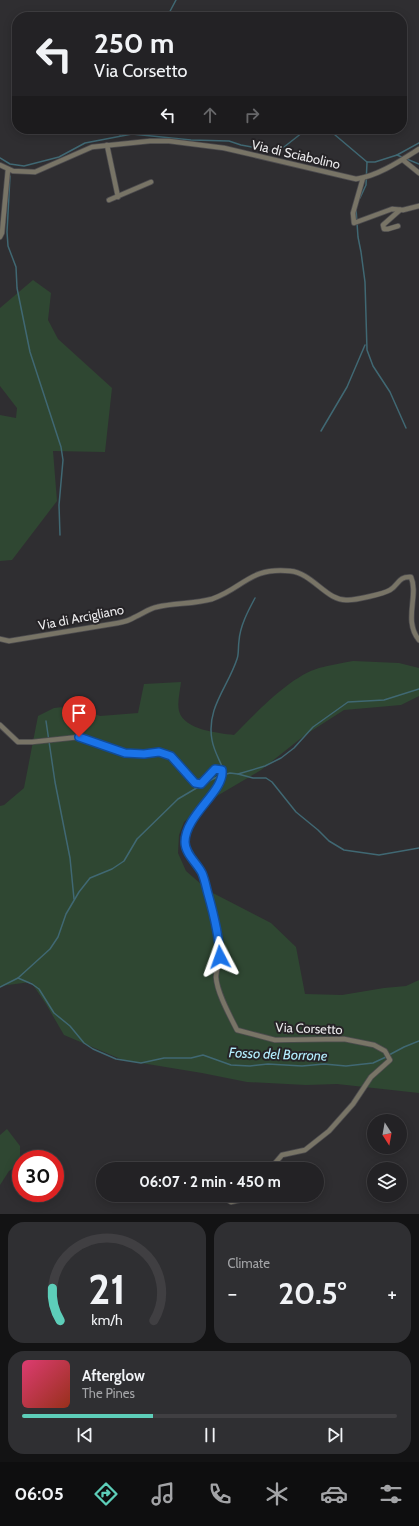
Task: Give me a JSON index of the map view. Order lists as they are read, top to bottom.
{
  "streets": {
    "street": ["Via di Sciabolino", "Via di Arcigliano", "Via Corsetto"]
  },
  "water": ["Fosso del Borrone"],
  "north": "bottom",
  "page": {
    "turn": ["250 m", "Via Corsetto"],
    "limit": "30",
    "trip": "06:07 · 2 min · 450 m",
    "tile": "Climate",
    "heat": ["−", "20.5°", "+"],
    "song": ["Afterglow", "The Pines"],
    "tabs": "06:05",
    "gauge": ["21", "km/h"]
  }
}
